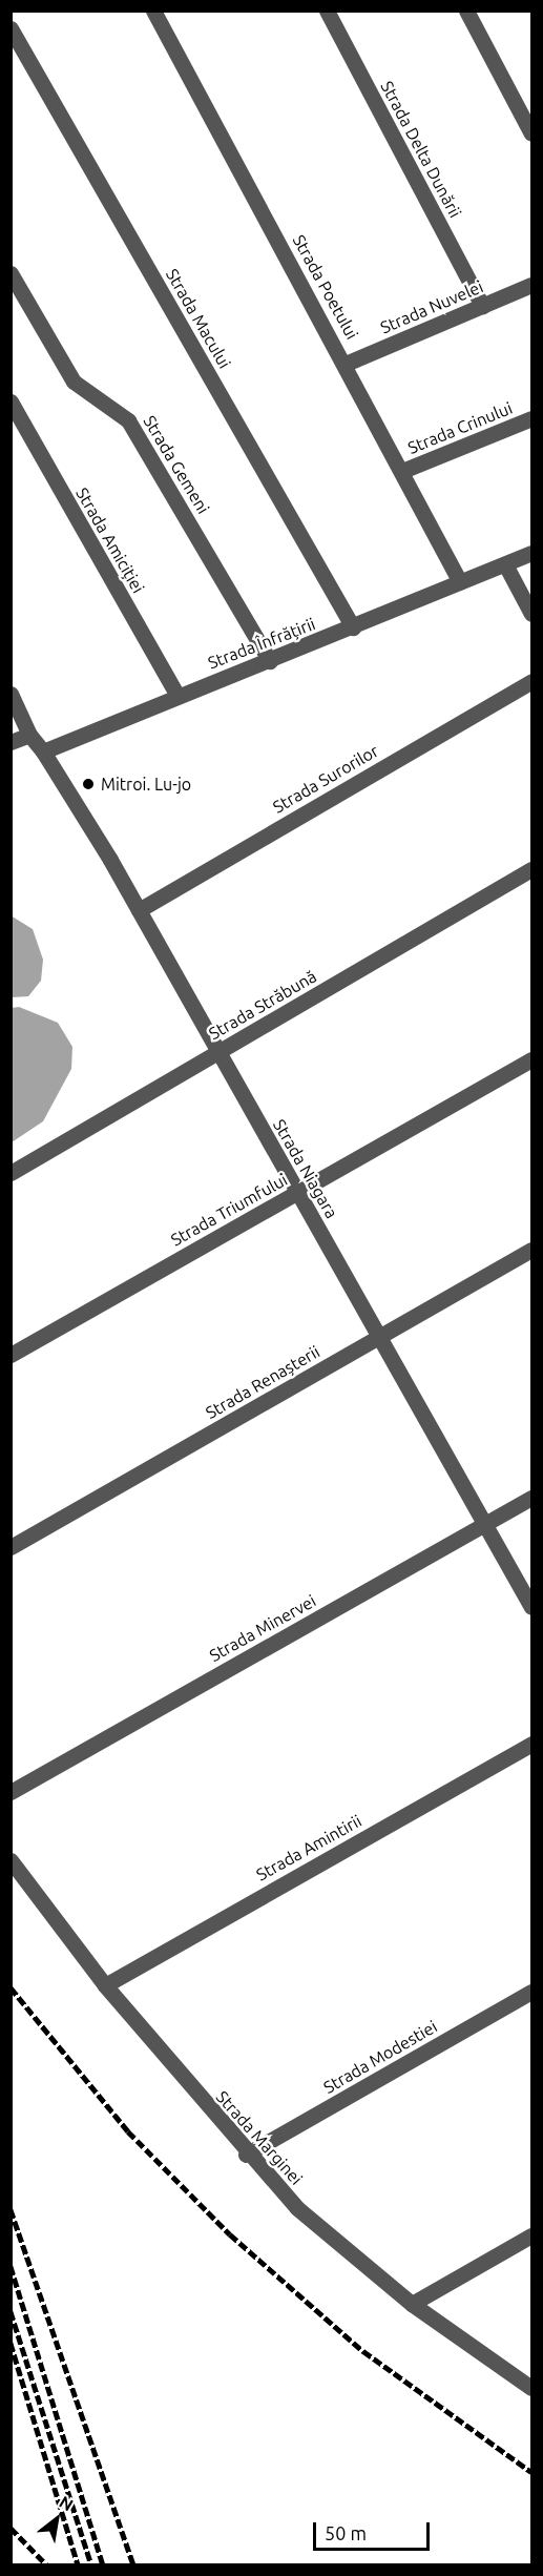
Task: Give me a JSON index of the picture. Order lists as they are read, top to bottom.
{
  "streets": {
    "street": [
      "Strada Delta Dunării",
      "Strada Poetului",
      "Strada Nuvelei",
      "Strada Macului",
      "Strada Crinului",
      "Strada Gemeni",
      "Strada Amiciției",
      "Strada Înfrățirii",
      "Strada Surorilor",
      "Strada Străbună",
      "Strada Niagara",
      "Strada Triumfului",
      "Strada Renașterii",
      "Strada Minervei",
      "Strada Amintirii",
      "Strada Modestiei",
      "Strada Marginei"
    ]
  },
  "crossings": [
    ["Strada Delta Dunării", "Strada Nuvelei"],
    ["Strada Poetului", "Strada Nuvelei"],
    ["Strada Poetului", "Strada Crinului"],
    ["Strada Poetului", "Strada Înfrățirii"],
    ["Strada Macului", "Strada Înfrățirii"],
    ["Strada Gemeni", "Strada Înfrățirii"],
    ["Strada Amiciției", "Strada Înfrățirii"],
    ["Strada Înfrățirii", "Strada Niagara"],
    ["Strada Surorilor", "Strada Niagara"],
    ["Strada Străbună", "Strada Niagara"],
    ["Strada Niagara", "Strada Triumfului"],
    ["Strada Niagara", "Strada Renașterii"],
    ["Strada Niagara", "Strada Minervei"],
    ["Strada Amintirii", "Strada Marginei"],
    ["Strada Modestiei", "Strada Marginei"]
  ],
  "places": ["Mitroi. Lu-jo"],
  "scale_bar": "50 m",
  "north": "top right"
}
